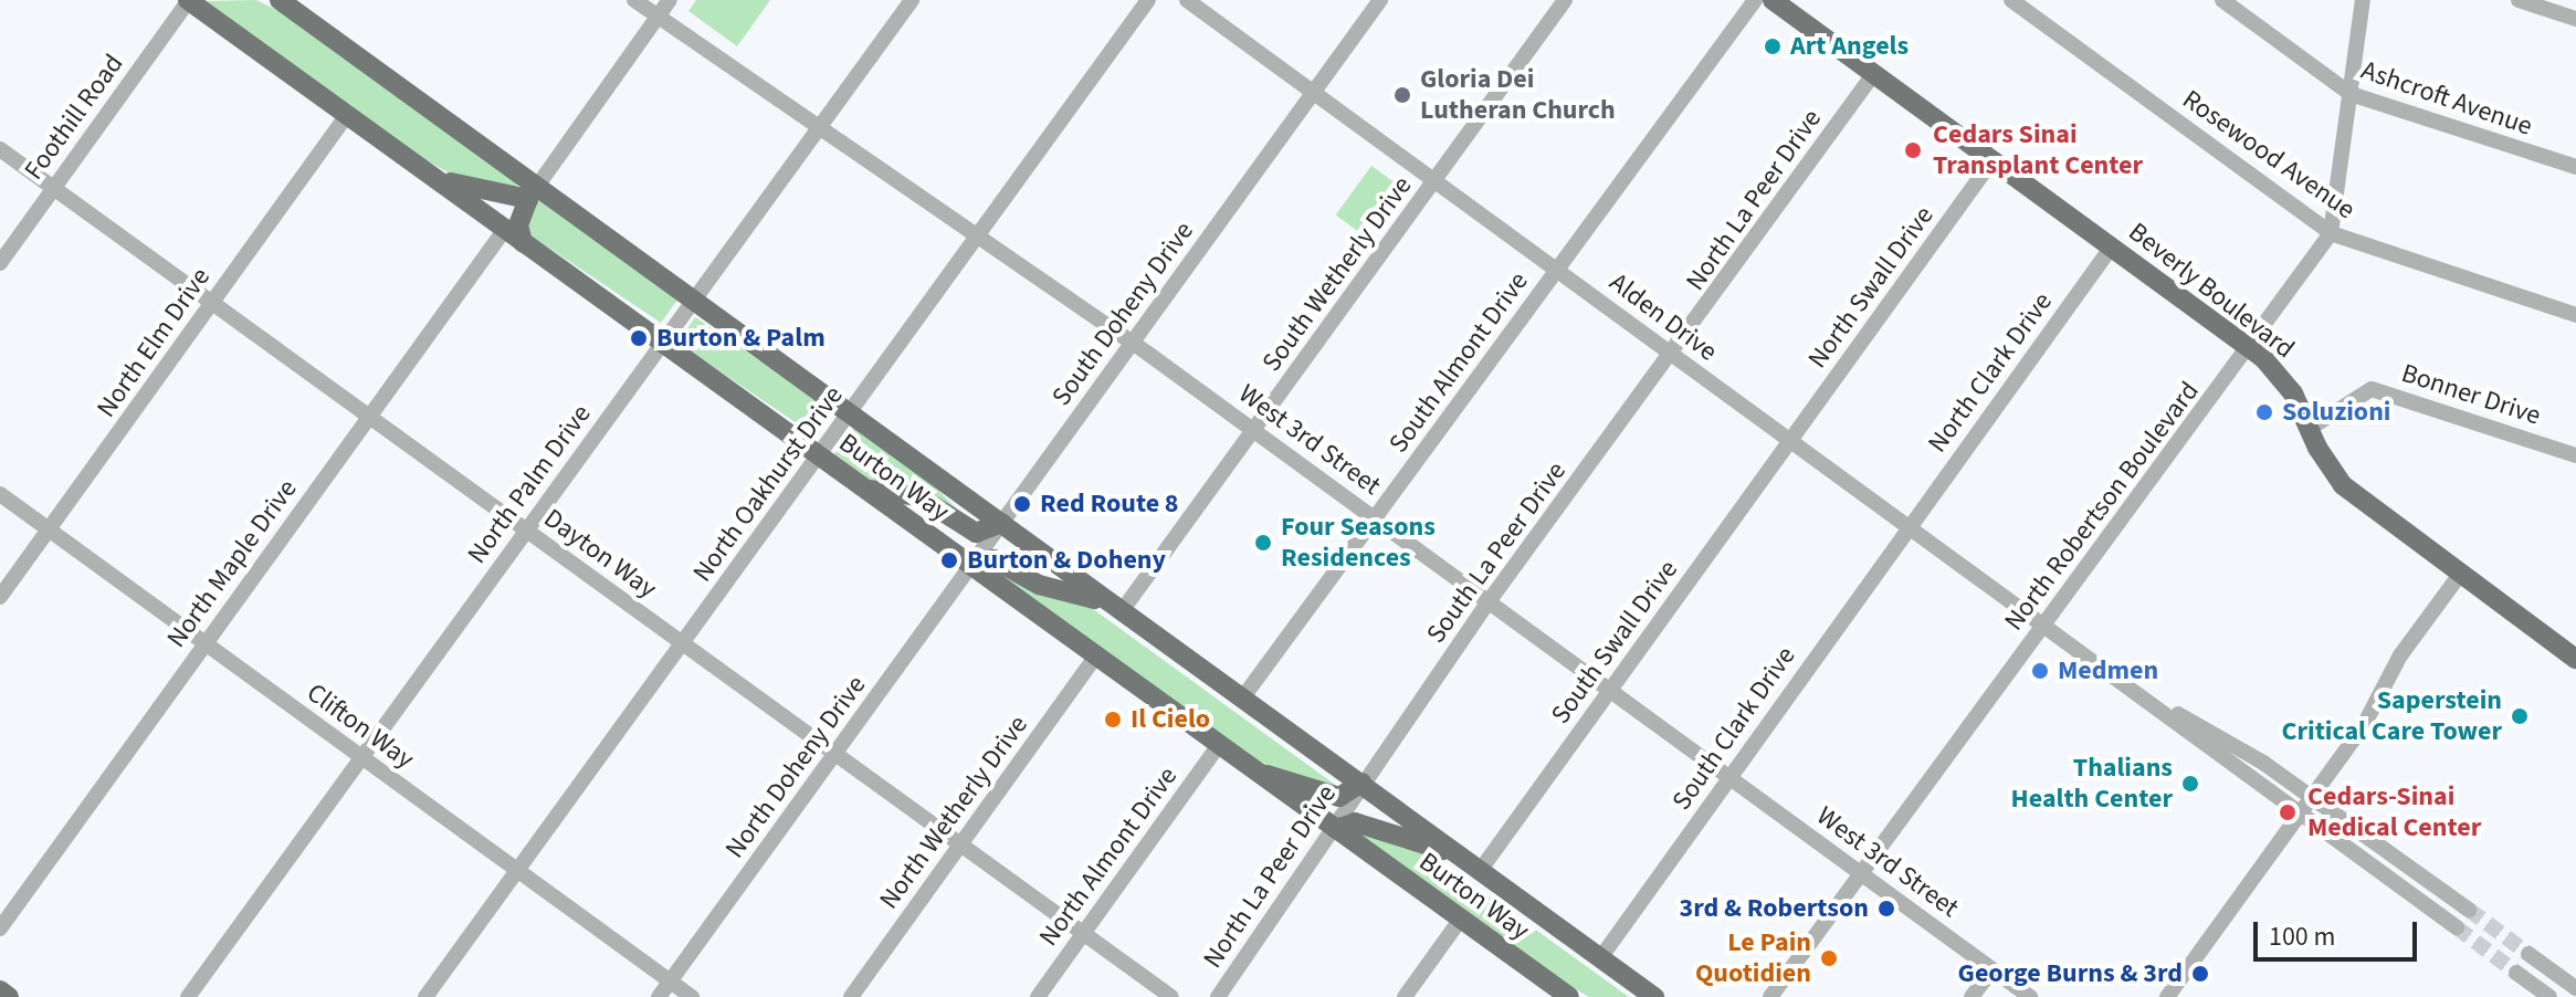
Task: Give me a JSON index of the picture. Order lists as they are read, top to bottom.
{
  "streets": {
    "main road": ["Beverly Boulevard", "Burton Way"],
    "street": [
      "Ashcroft Avenue",
      "Foothill Road",
      "Rosewood Avenue",
      "North La Peer Drive",
      "South Wetherly Drive",
      "North Swall Drive",
      "South Doheny Drive",
      "Alden Drive",
      "North Elm Drive",
      "South Almont Drive",
      "North Clark Drive",
      "Bonner Drive",
      "West 3rd Street",
      "North Palm Drive",
      "North Oakhurst Drive",
      "North Robertson Boulevard",
      "South La Peer Drive",
      "Dayton Way",
      "North Maple Drive",
      "South Swall Drive",
      "Clifton Way",
      "South Clark Drive",
      "North Doheny Drive",
      "North Wetherly Drive",
      "North Almont Drive"
    ]
  },
  "crossings": [
    ["Ashcroft Avenue", "North Robertson Boulevard"],
    ["Foothill Road", "Burton Way"],
    ["Foothill Road", "Dayton Way"],
    ["Rosewood Avenue", "North Robertson Boulevard"],
    ["North La Peer Drive", "Beverly Boulevard"],
    ["North La Peer Drive", "Alden Drive"],
    ["North La Peer Drive", "Burton Way"],
    ["North La Peer Drive", "South La Peer Drive"],
    ["South Wetherly Drive", "Alden Drive"],
    ["South Wetherly Drive", "West 3rd Street"],
    ["South Wetherly Drive", "Burton Way"],
    ["North Swall Drive", "Beverly Boulevard"],
    ["North Swall Drive", "Alden Drive"],
    ["North Swall Drive", "South Swall Drive"],
    ["Beverly Boulevard", "North Clark Drive"],
    ["Beverly Boulevard", "Bonner Drive"],
    ["Beverly Boulevard", "North Robertson Boulevard"],
    ["South Doheny Drive", "Alden Drive"],
    ["South Doheny Drive", "West 3rd Street"],
    ["South Doheny Drive", "Burton Way"],
    ["South Doheny Drive", "North Doheny Drive"],
    ["Alden Drive", "South Almont Drive"],
    ["Alden Drive", "North Clark Drive"],
    ["Alden Drive", "North Robertson Boulevard"],
    ["Alden Drive", "South La Peer Drive"],
    ["Alden Drive", "South Swall Drive"],
    ["Alden Drive", "South Clark Drive"],
    ["North Elm Drive", "Burton Way"],
    ["North Elm Drive", "Dayton Way"],
    ["North Elm Drive", "Clifton Way"],
    ["South Almont Drive", "West 3rd Street"],
    ["South Almont Drive", "Burton Way"],
    ["North Clark Drive", "South Clark Drive"],
    ["West 3rd Street", "North Palm Drive"],
    ["West 3rd Street", "North Oakhurst Drive"],
    ["West 3rd Street", "North Robertson Boulevard"],
    ["West 3rd Street", "South La Peer Drive"],
    ["West 3rd Street", "South Swall Drive"],
    ["West 3rd Street", "South Clark Drive"],
    ["Burton Way", "North Palm Drive"],
    ["Burton Way", "North Oakhurst Drive"],
    ["Burton Way", "South La Peer Drive"],
    ["Burton Way", "North Maple Drive"],
    ["Burton Way", "South Swall Drive"],
    ["Burton Way", "South Clark Drive"],
    ["Burton Way", "North Doheny Drive"],
    ["Burton Way", "North Wetherly Drive"],
    ["Burton Way", "North Almont Drive"],
    ["North Palm Drive", "Dayton Way"],
    ["North Palm Drive", "Clifton Way"],
    ["North Oakhurst Drive", "Dayton Way"],
    ["North Oakhurst Drive", "Clifton Way"],
    ["Dayton Way", "North Maple Drive"],
    ["Dayton Way", "North Doheny Drive"],
    ["Dayton Way", "North Wetherly Drive"],
    ["Dayton Way", "North Almont Drive"],
    ["North Maple Drive", "Clifton Way"],
    ["Clifton Way", "North Doheny Drive"]
  ],
  "places": [
    "Art Angels",
    "Gloria Dei Lutheran Church",
    "Cedars Sinai Transplant Center",
    "Burton & Palm",
    "Soluzioni",
    "Red Route 8",
    "Four Seasons Residences",
    "Burton & Doheny",
    "Medmen",
    "Saperstein Critical Care Tower",
    "Il Cielo",
    "Thalians Health Center",
    "Cedars-Sinai Medical Center",
    "3rd & Robertson",
    "Le Pain Quotidien",
    "George Burns & 3rd"
  ],
  "scale_bar": "100 m"
}
